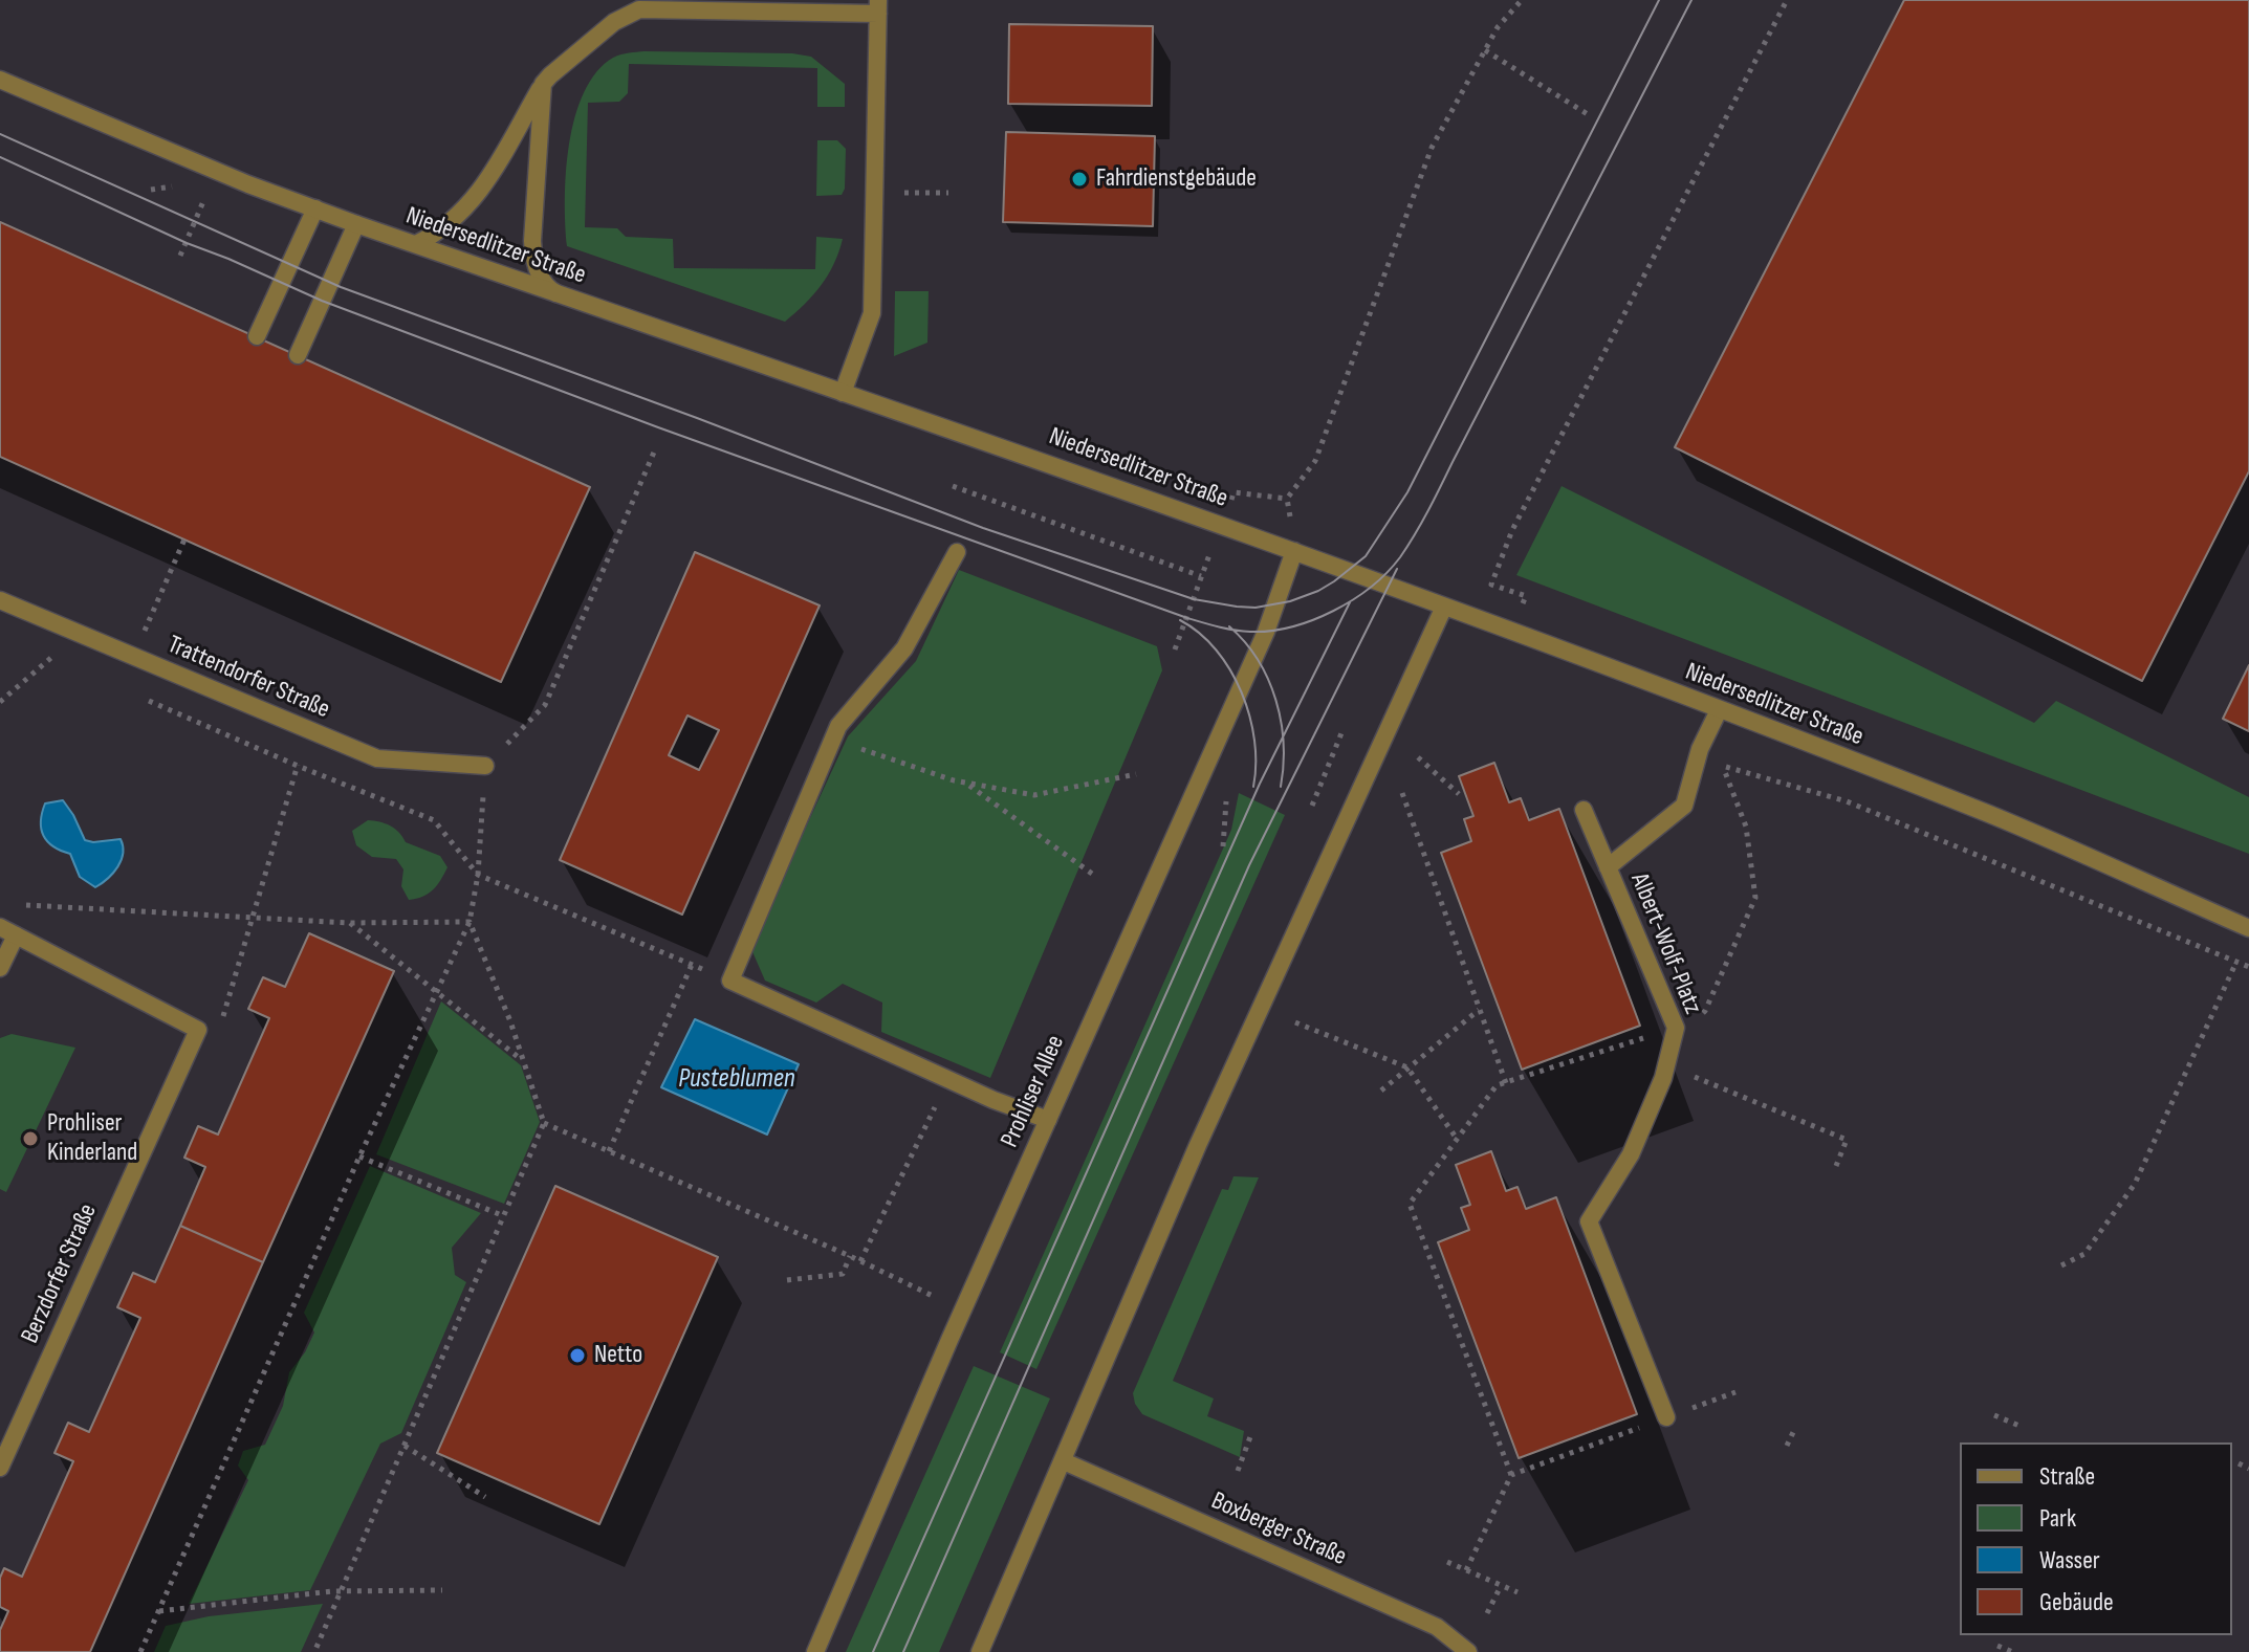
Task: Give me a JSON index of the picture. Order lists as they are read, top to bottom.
{
  "streets": {
    "street": [
      "Niedersedlitzer Straße",
      "Trattendorfer Straße",
      "Albert-Wolf-Platz",
      "Prohliser Allee",
      "Berzdorfer Straße",
      "Boxberger Straße"
    ]
  },
  "crossings": [
    ["Niedersedlitzer Straße", "Prohliser Allee"]
  ],
  "water": ["Pusteblumen"],
  "places": ["Fahrdienstgebäude", "Prohliser Kinderland", "Netto"],
  "legend": [
    "Straße",
    "Park",
    "Wasser",
    "Gebäude"
  ]
}
